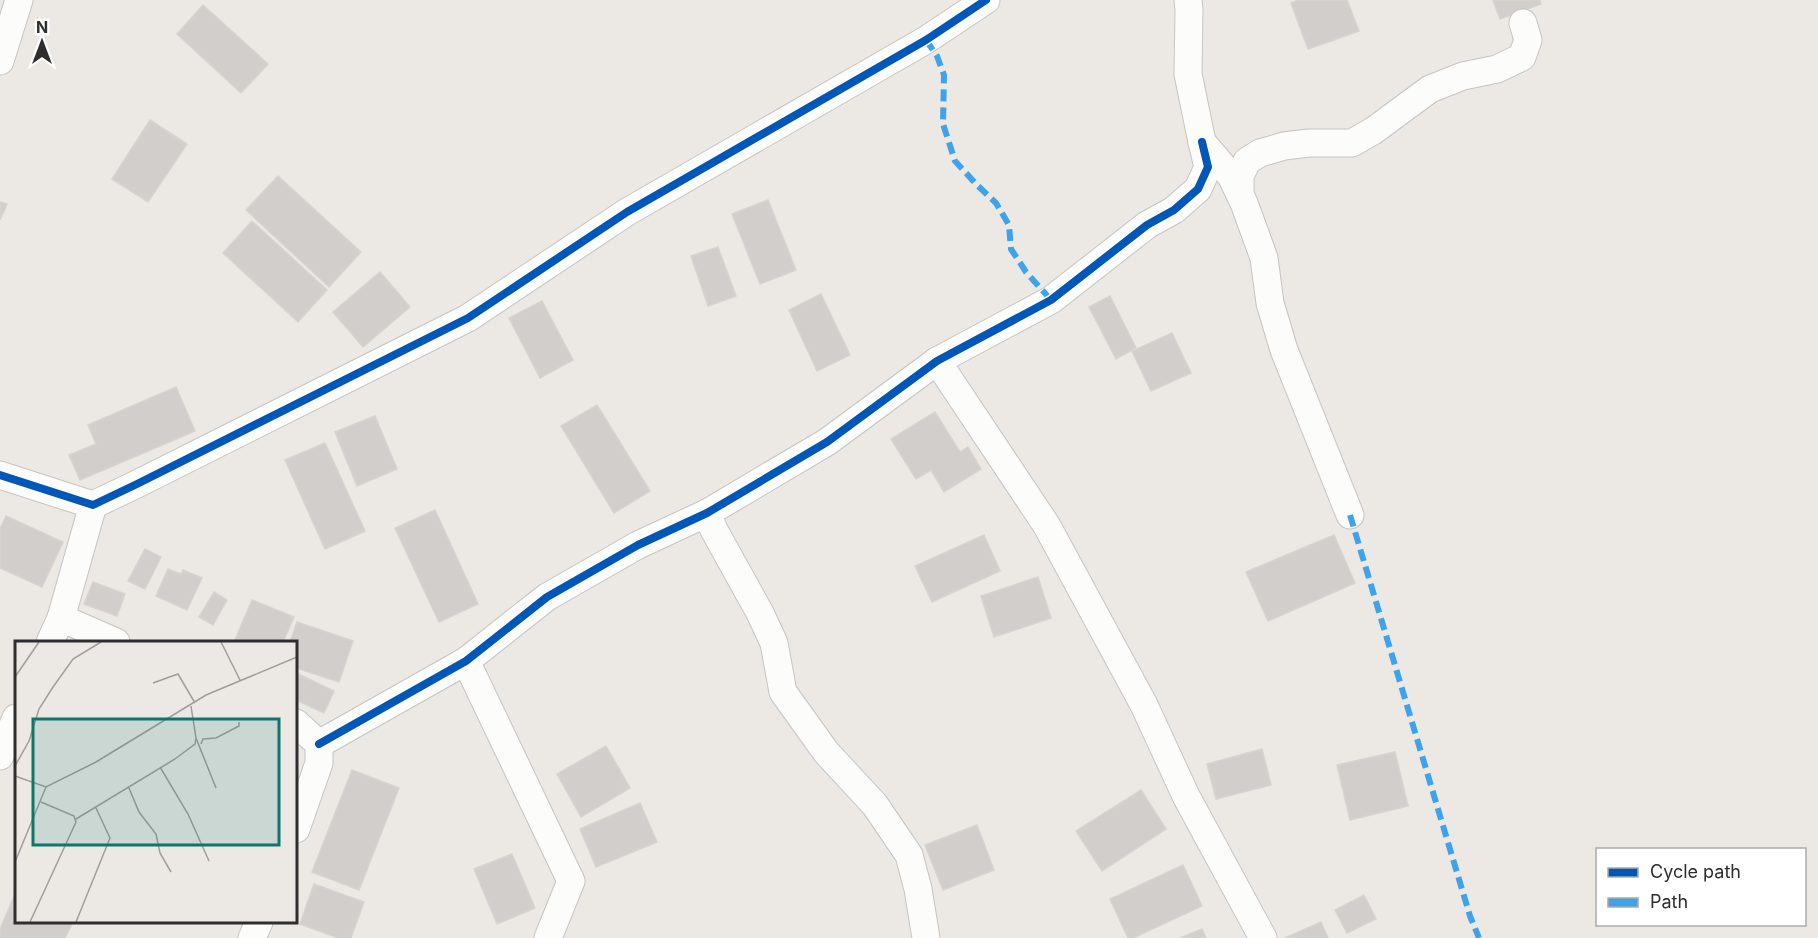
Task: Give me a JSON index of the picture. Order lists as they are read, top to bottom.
{
  "legend": ["Cycle path", "Path"],
  "north": "top"
}
